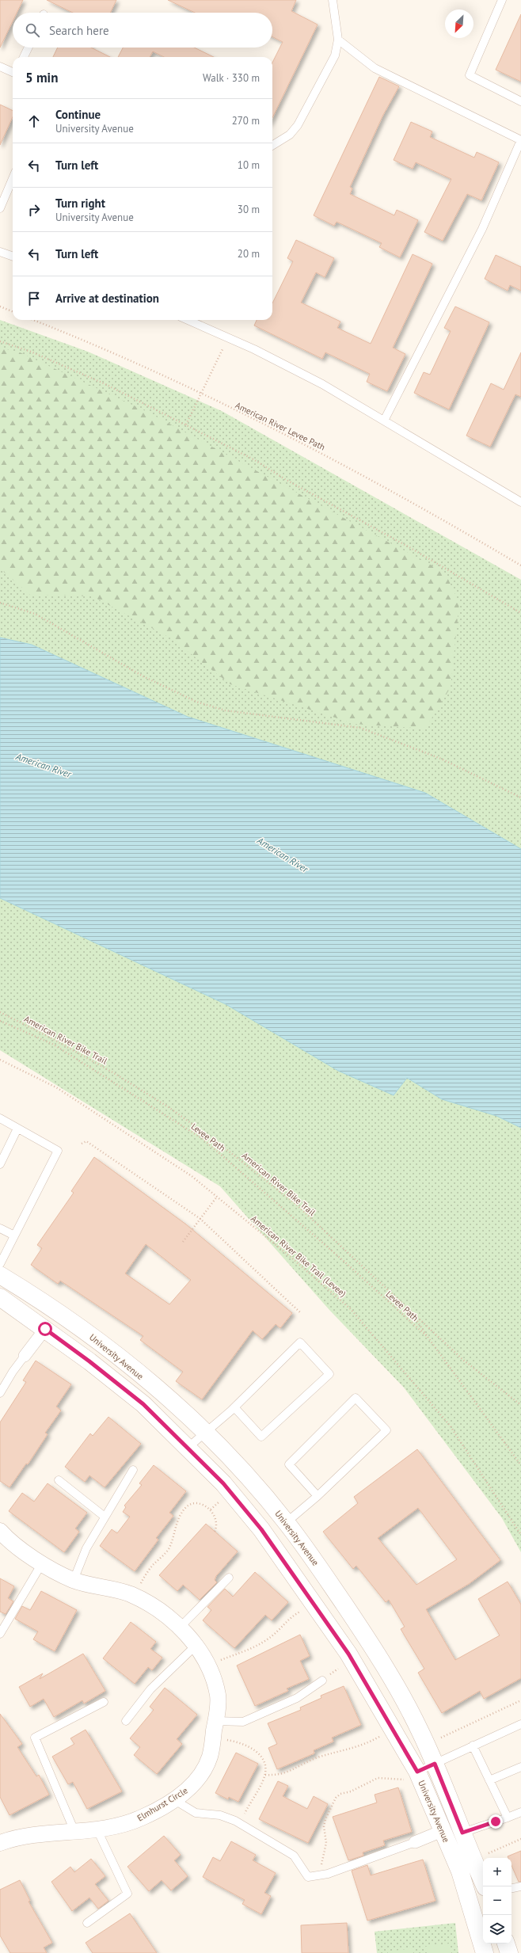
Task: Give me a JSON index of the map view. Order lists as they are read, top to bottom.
{
  "streets": {
    "street": ["University Avenue", "Elmhurst Circle"],
    "path": [
      "American River Levee Path",
      "American River Bike Trail",
      "Levee Path",
      "American River Bike Trail (Levee)"
    ]
  },
  "crossings": [
    ["American River Bike Trail", "Levee Path"]
  ],
  "water": ["American River"],
  "north": "bottom left",
  "page": {
    "search": "Search here",
    "heading": ["5 min", "Walk · 330 m"],
    "list": [
      ["Continue", "University Avenue", "270 m"],
      ["Turn left", "10 m"],
      ["Turn right", "University Avenue", "30 m"],
      ["Turn left", "20 m"],
      "Arrive at destination"
    ],
    "map_buttons": ["+", "−"]
  }
}
